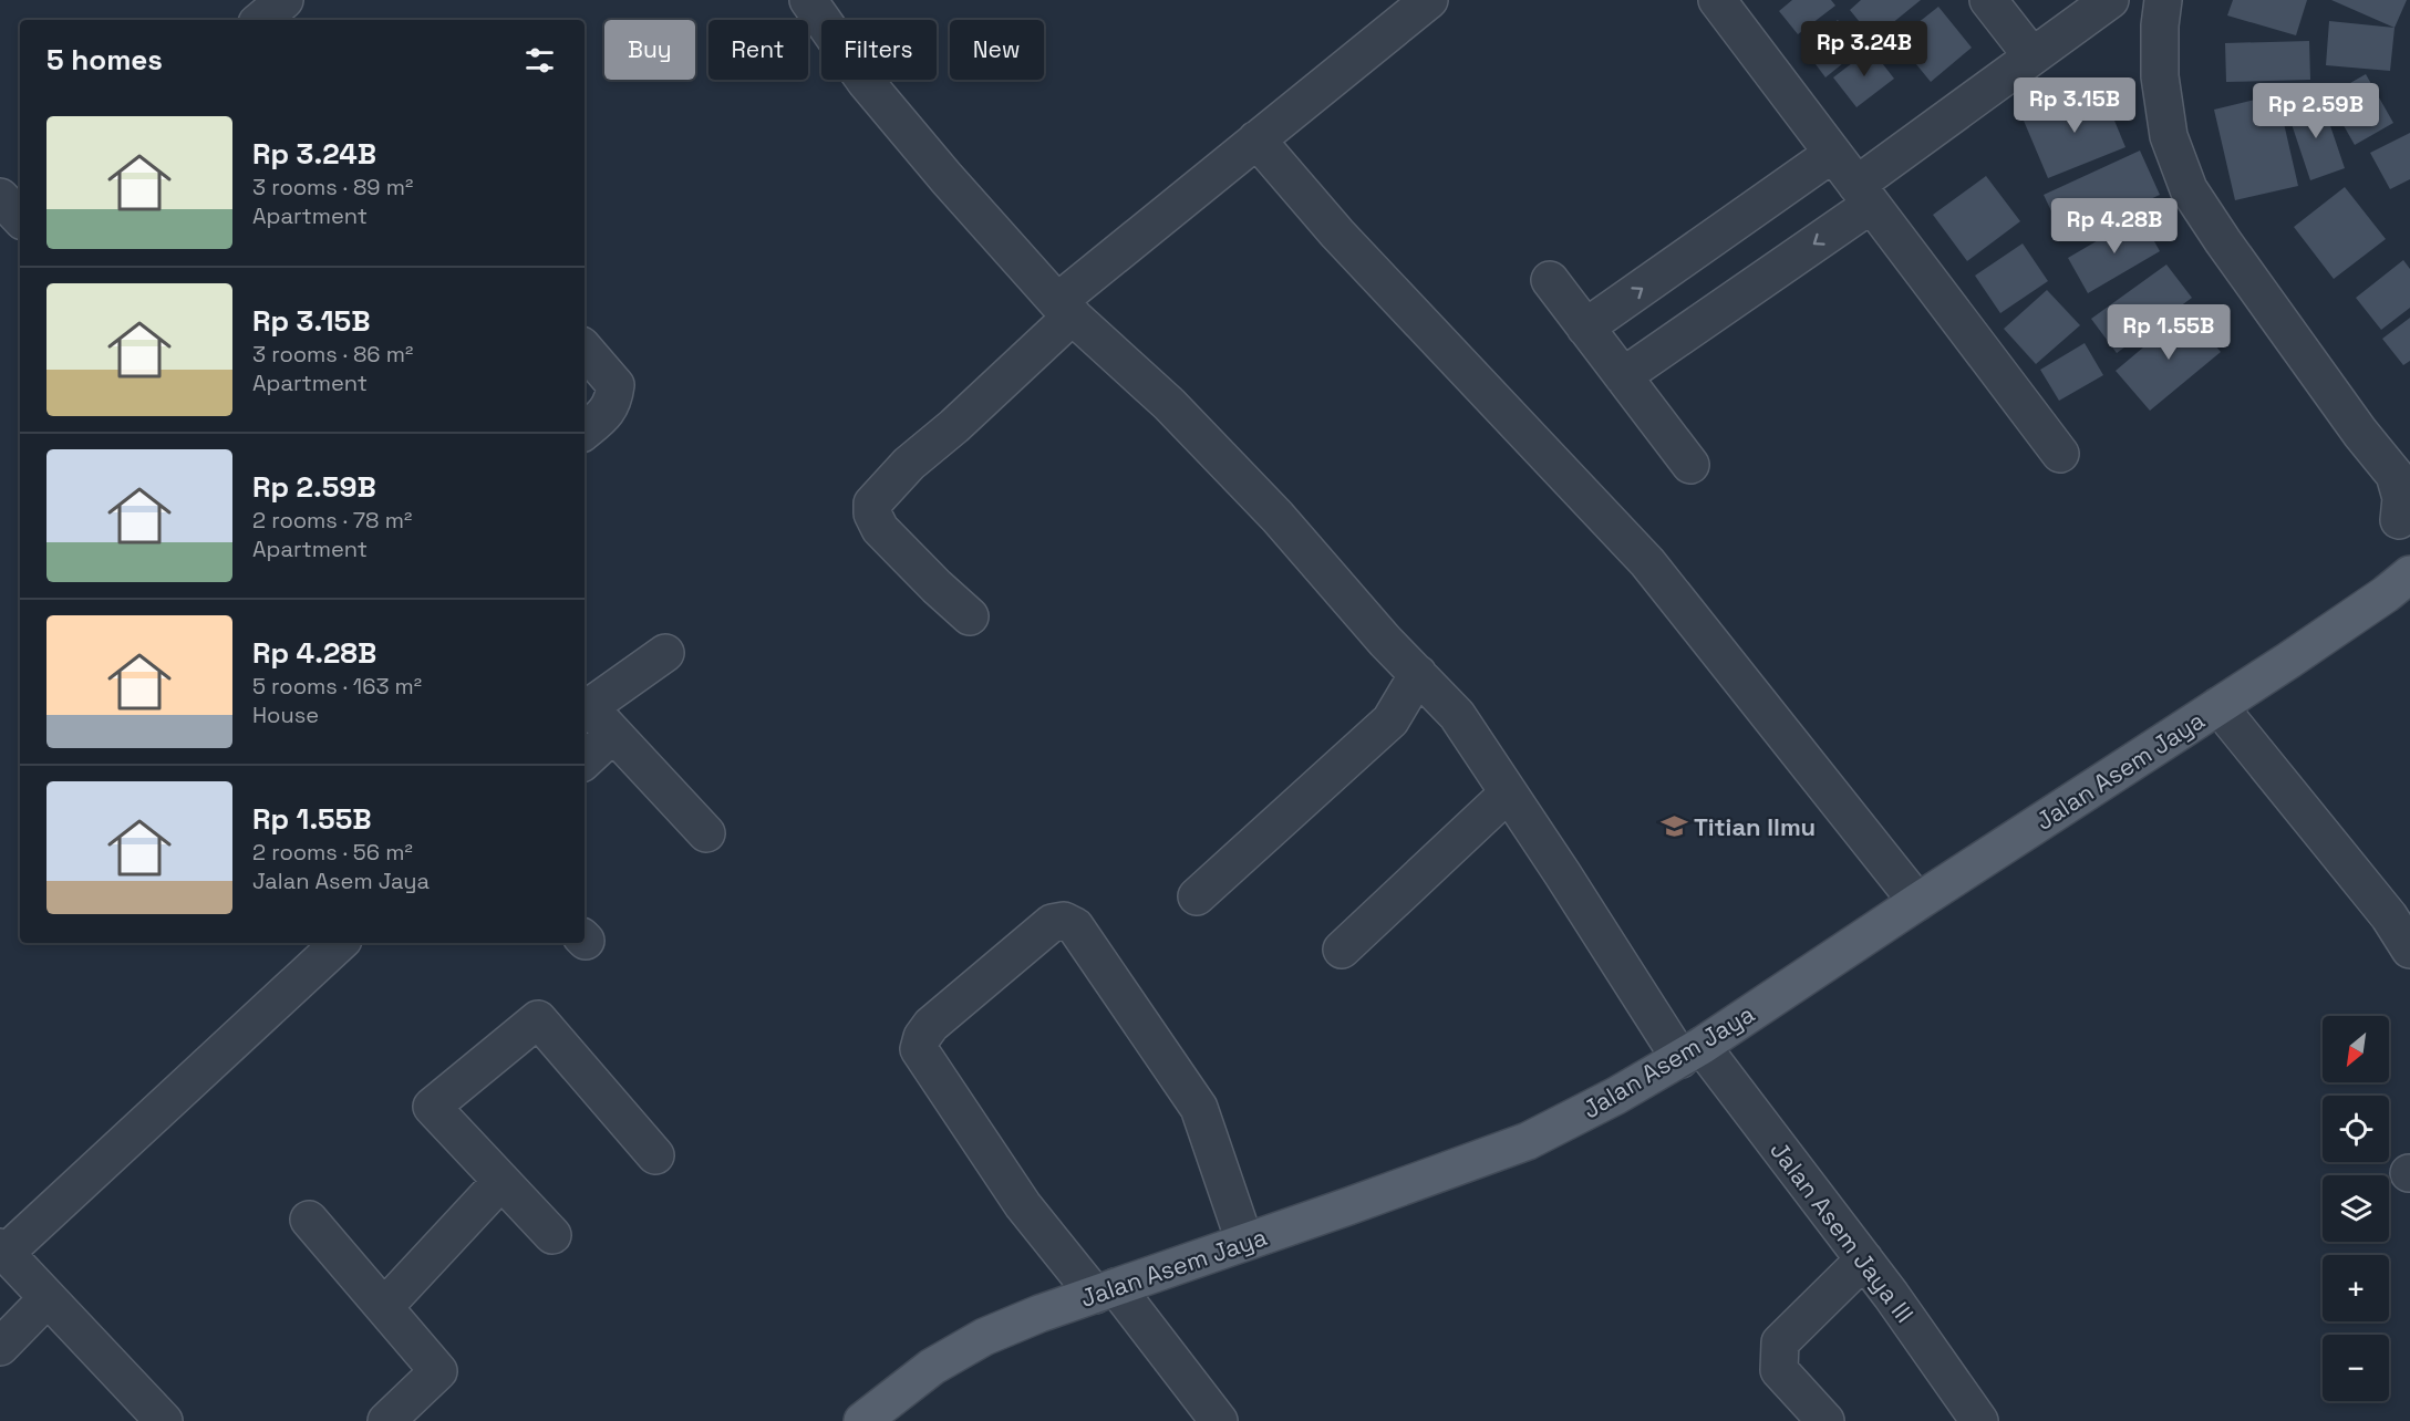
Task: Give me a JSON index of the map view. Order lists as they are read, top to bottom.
{
  "streets": {
    "main road": ["Jalan Asem Jaya"],
    "street": ["Jalan Asem Jaya III"]
  },
  "crossings": [
    ["Jalan Asem Jaya", "Jalan Asem Jaya III"]
  ],
  "places": {
    "school or university": ["Titian Ilmu"]
  },
  "north": "bottom left",
  "page": {
    "chip": [
      "Buy",
      "Rent",
      "Filters",
      "New"
    ],
    "heading": "5 homes",
    "price": [
      "Rp 3.24B",
      "Rp 3.15B",
      "Rp 2.59B",
      "Rp 4.28B",
      "Rp 1.55B"
    ],
    "list": [
      {
        "name": "Rp 3.24B",
        "note": "3 rooms · 89 m² · Apartment"
      },
      {
        "name": "Rp 3.15B",
        "note": "3 rooms · 86 m² · Apartment"
      },
      {
        "name": "Rp 2.59B",
        "note": "2 rooms · 78 m² · Apartment"
      },
      {
        "name": "Rp 4.28B",
        "note": "5 rooms · 163 m² · House"
      },
      {
        "name": "Rp 1.55B",
        "note": "2 rooms · 56 m² · Jalan Asem Jaya"
      }
    ],
    "map_buttons": ["+", "−"]
  }
}
